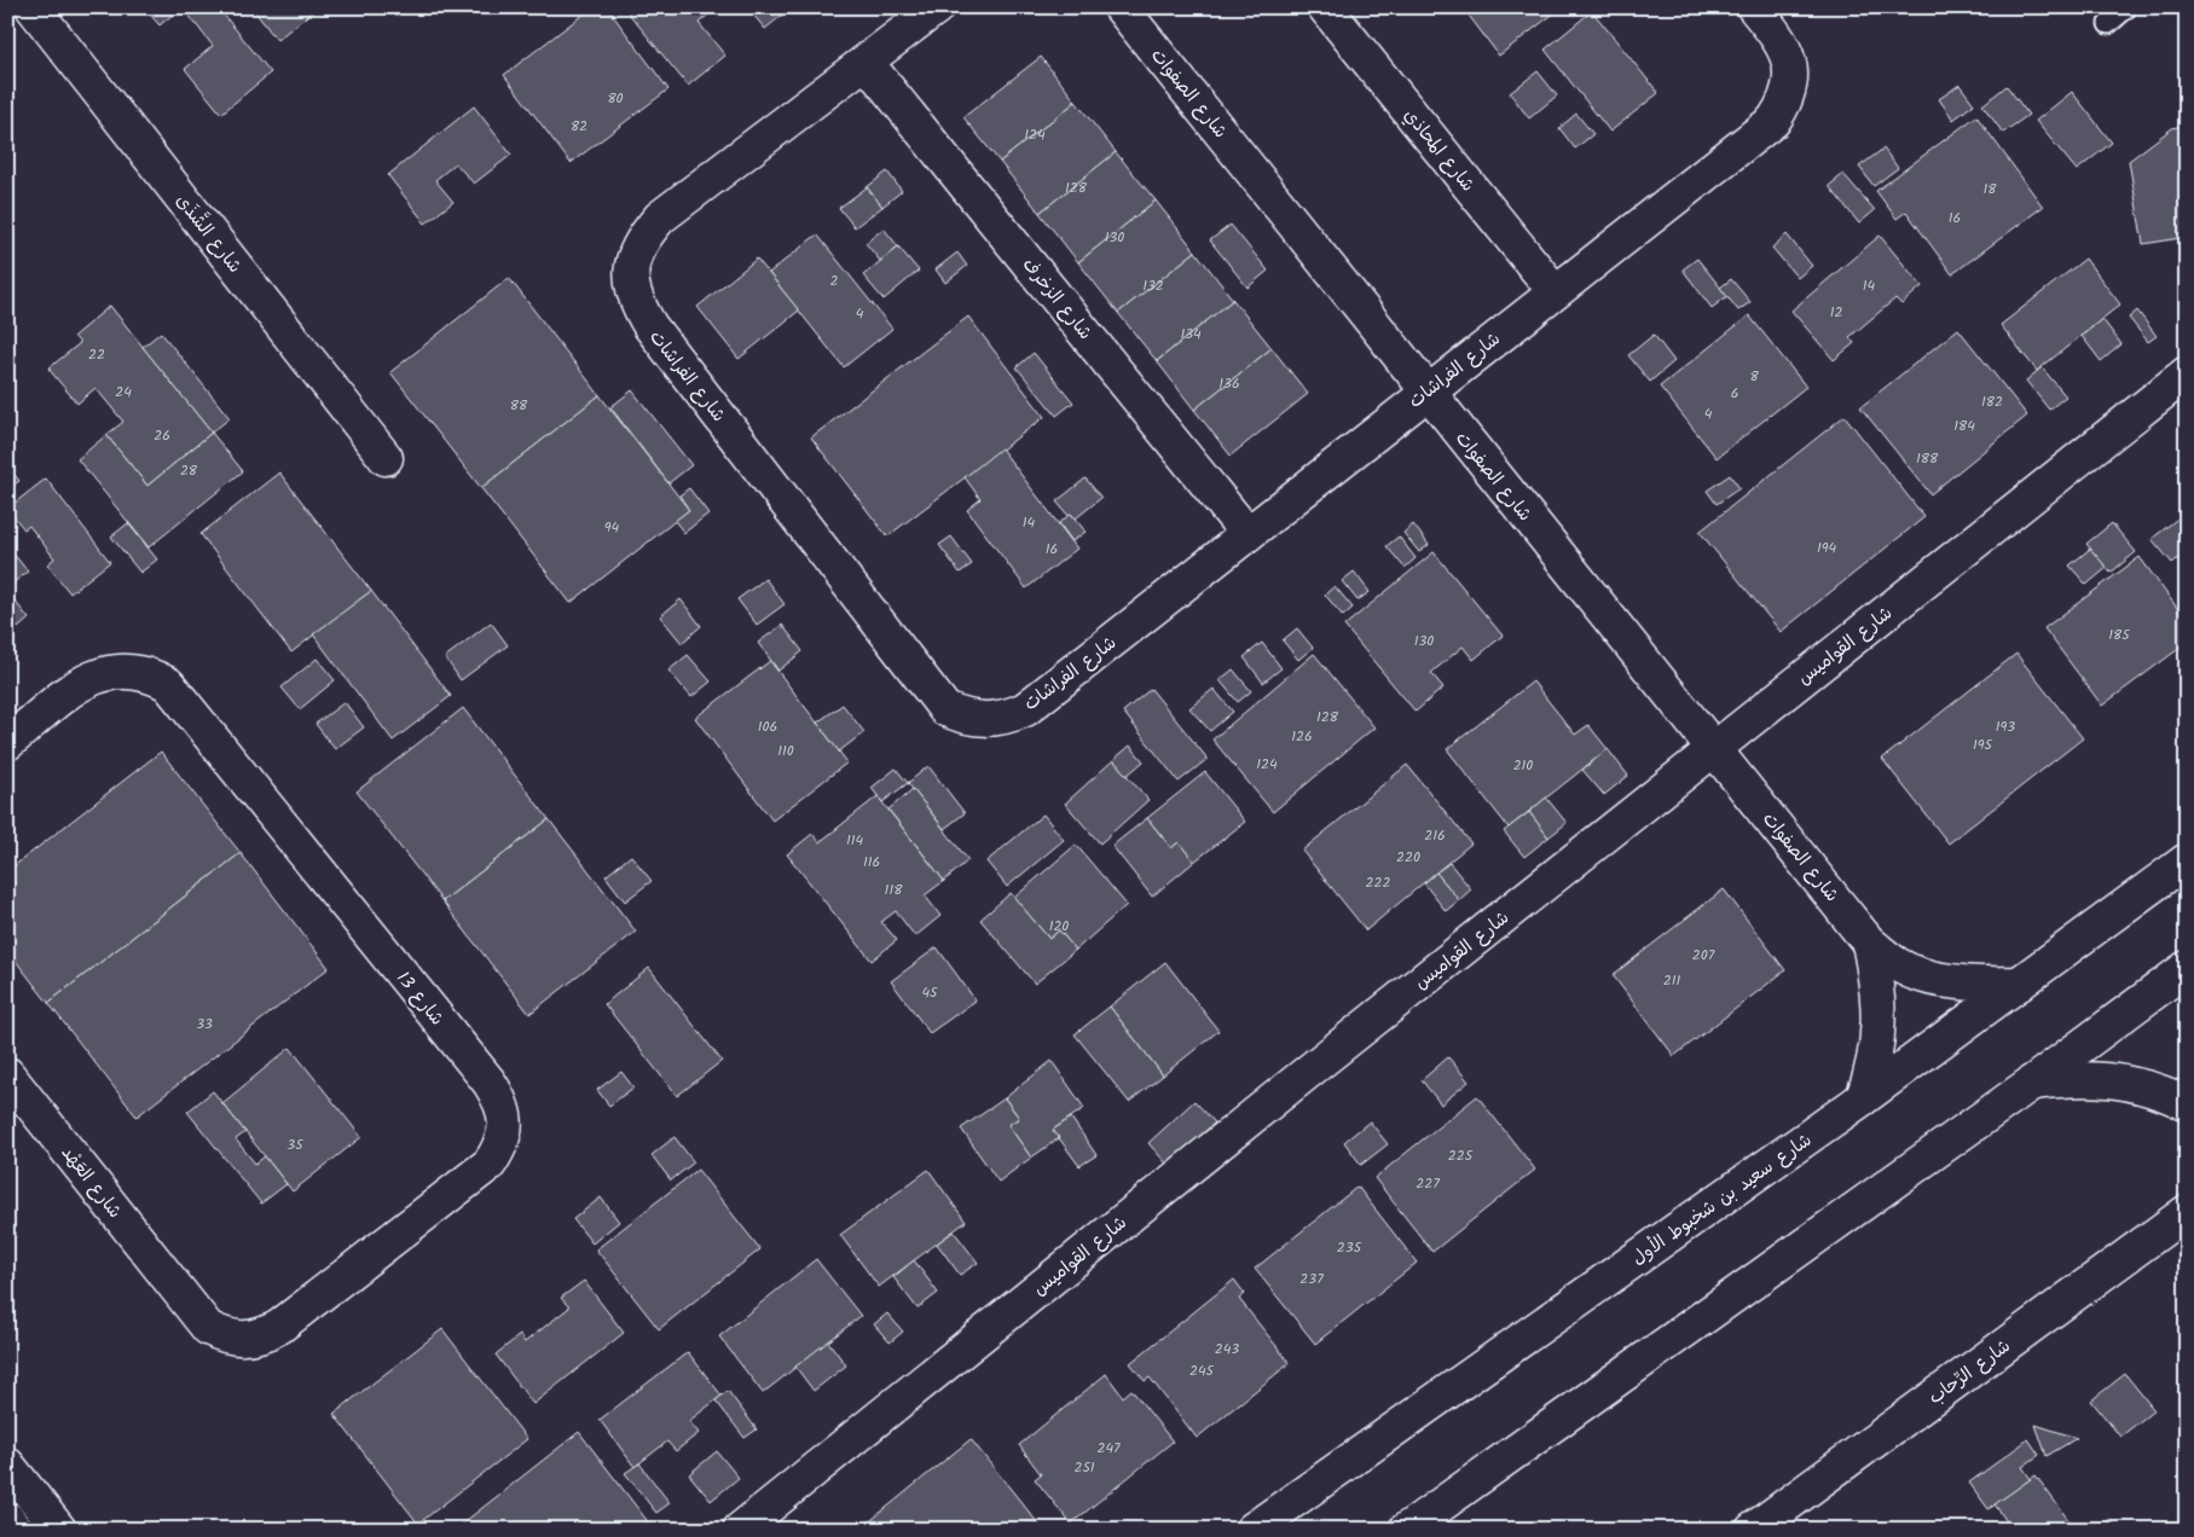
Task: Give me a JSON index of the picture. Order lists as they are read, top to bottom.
{
  "streets": {
    "street": [
      "شارع الصفوات",
      "شارع المحاذي",
      "شارع الشَّذَى",
      "شارع الزخرف",
      "شارع الفراشات",
      "شارع القواميس",
      "شارع 13",
      "شارع العَهْد",
      "شارع سعيد بن شخبوط الأول",
      "شارع الرِّحاب"
    ]
  },
  "crossings": [
    ["شارع الصفوات", "شارع الفراشات"],
    ["شارع الصفوات", "شارع القواميس"],
    ["شارع الصفوات", "شارع سعيد بن شخبوط الأول"],
    ["شارع المحاذي", "شارع الفراشات"],
    ["شارع الزخرف", "شارع الفراشات"],
    ["شارع 13", "شارع العَهْد"]
  ],
  "house_numbers": [
    "80",
    "82",
    "124",
    "128",
    "18",
    "16",
    "130",
    "2",
    "132",
    "14",
    "12",
    "4",
    "134",
    "22",
    "8",
    "136",
    "24",
    "6",
    "182",
    "88",
    "4",
    "184",
    "26",
    "188",
    "28",
    "14",
    "94",
    "194",
    "16",
    "185",
    "130",
    "128",
    "106",
    "193",
    "126",
    "195",
    "110",
    "124",
    "210",
    "216",
    "114",
    "220",
    "116",
    "222",
    "118",
    "120",
    "207",
    "211",
    "45",
    "33",
    "35",
    "225",
    "227",
    "235",
    "237",
    "243",
    "245",
    "247",
    "251"
  ]
}
